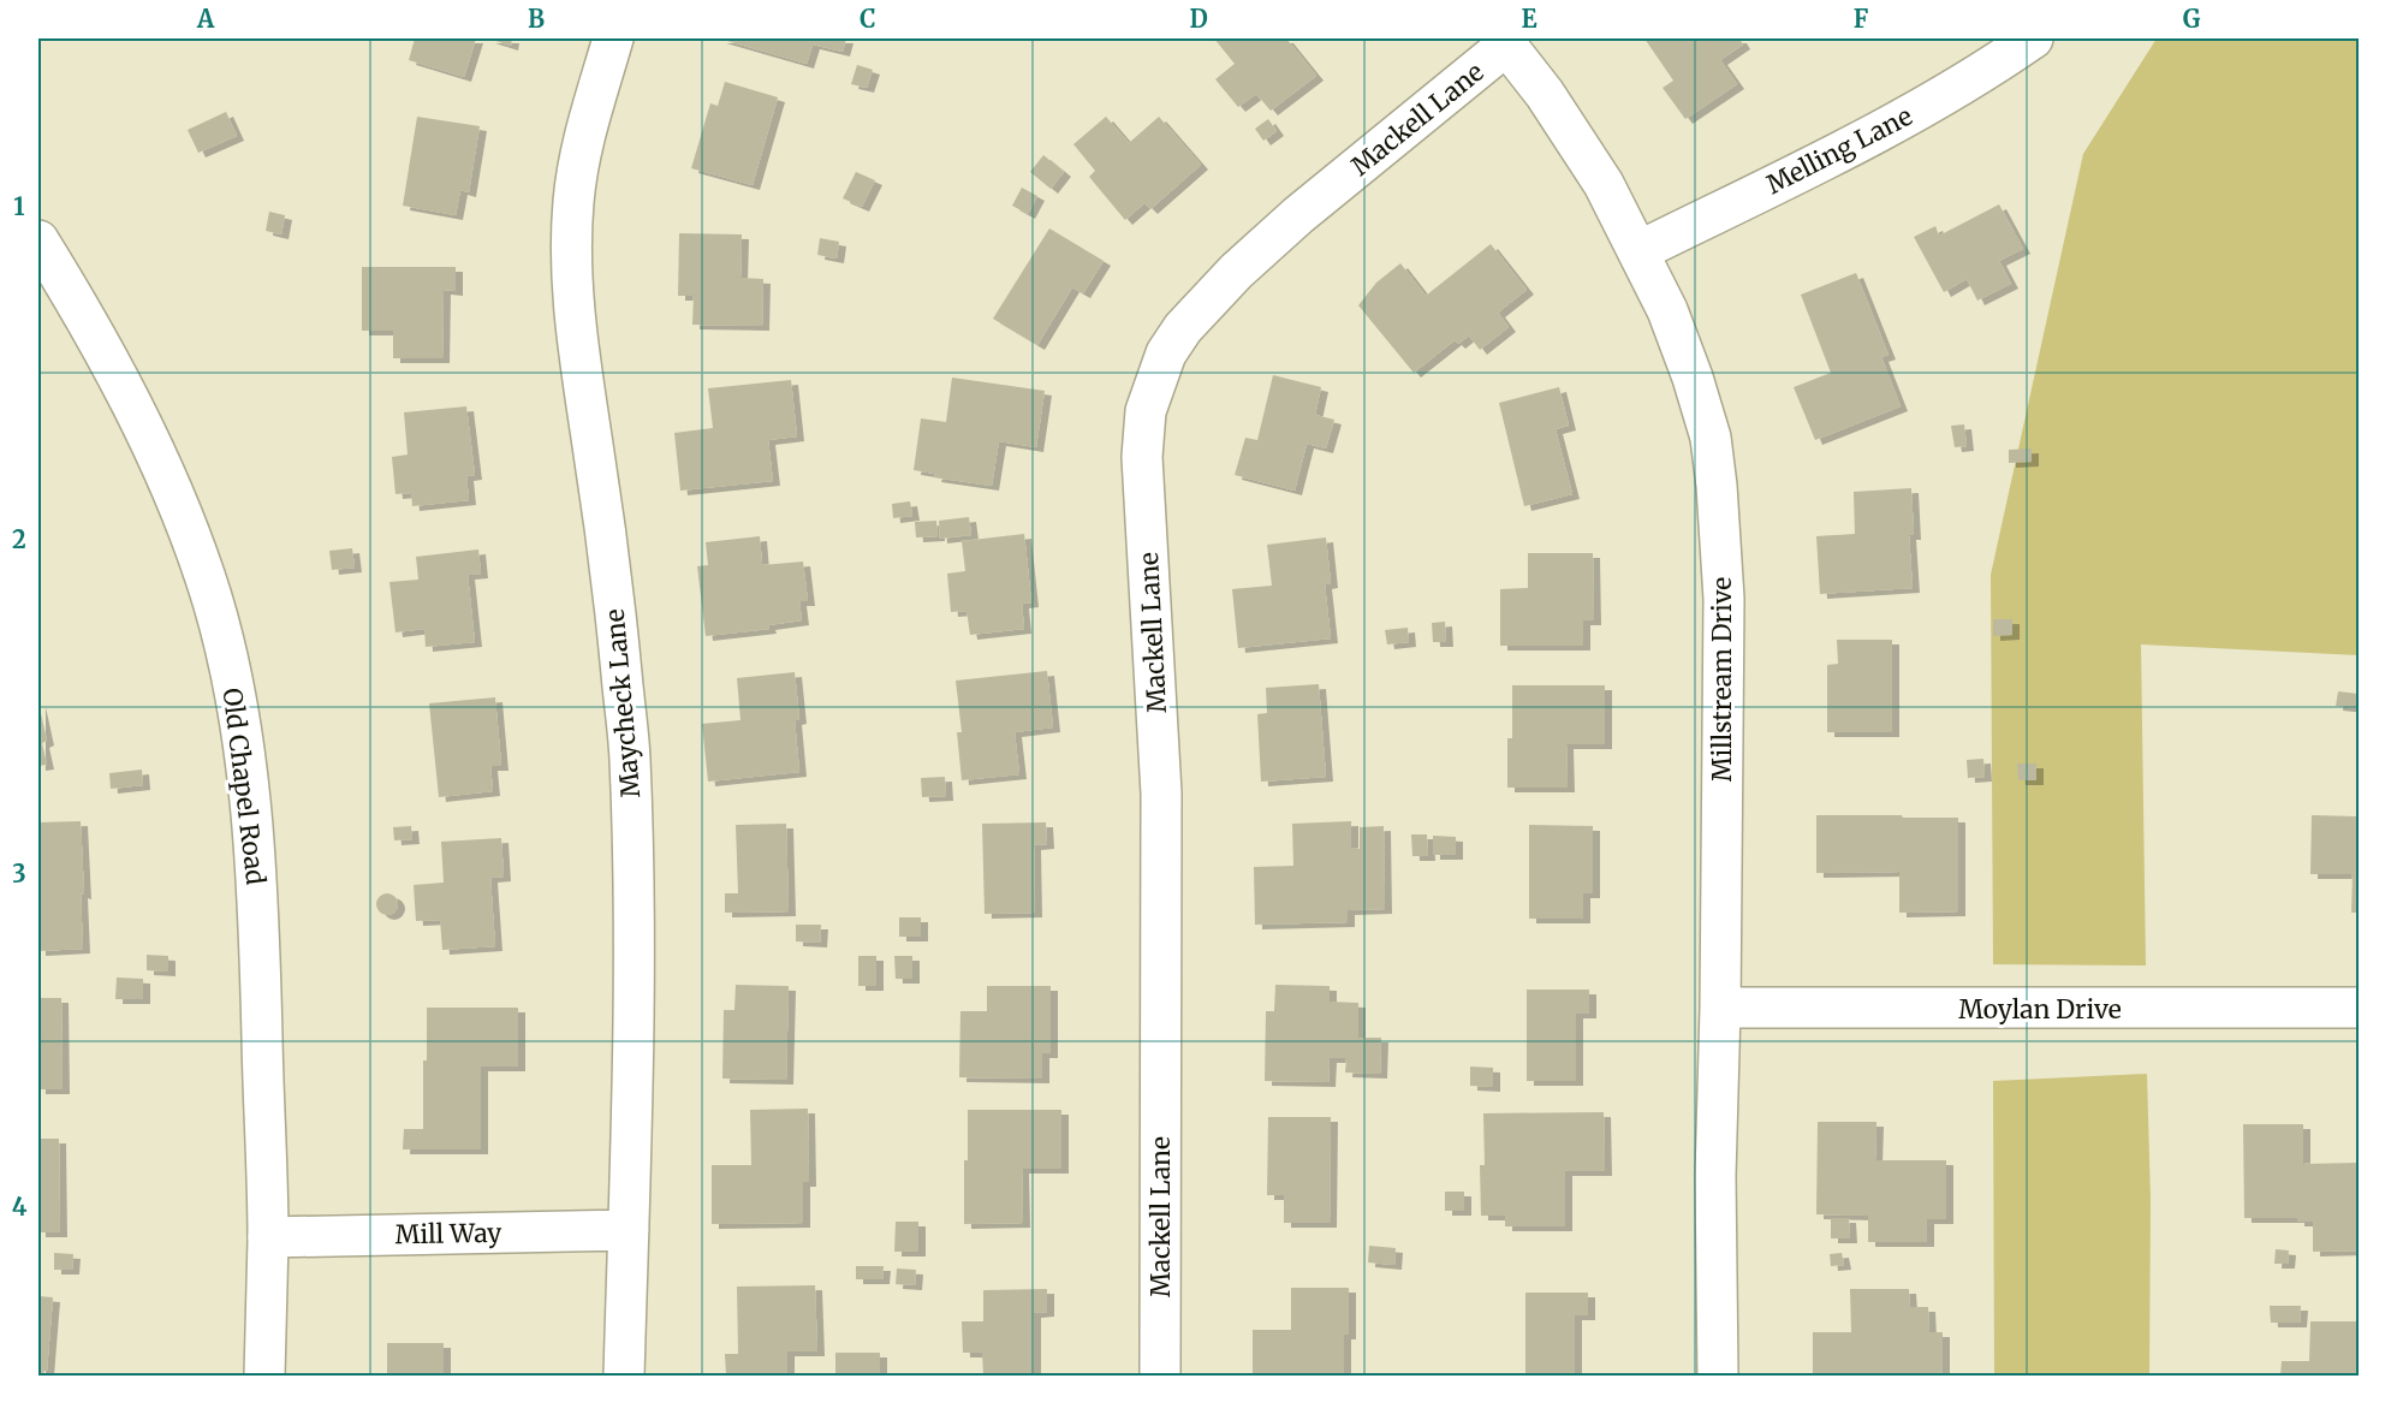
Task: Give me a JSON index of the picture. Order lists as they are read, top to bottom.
{
  "streets": {
    "street": [
      "Mackell Lane",
      "Melling Lane",
      "Millstream Drive",
      "Maycheck Lane",
      "Old Chapel Road",
      "Moylan Drive",
      "Mill Way"
    ]
  },
  "crossings": [
    ["Mackell Lane", "Millstream Drive"],
    ["Melling Lane", "Millstream Drive"],
    ["Millstream Drive", "Moylan Drive"],
    ["Maycheck Lane", "Mill Way"],
    ["Old Chapel Road", "Mill Way"]
  ],
  "grid": {
    "columns": [
      "A",
      "B",
      "C",
      "D",
      "E",
      "F",
      "G"
    ],
    "rows": [
      "1",
      "2",
      "3",
      "4"
    ]
  }
}
